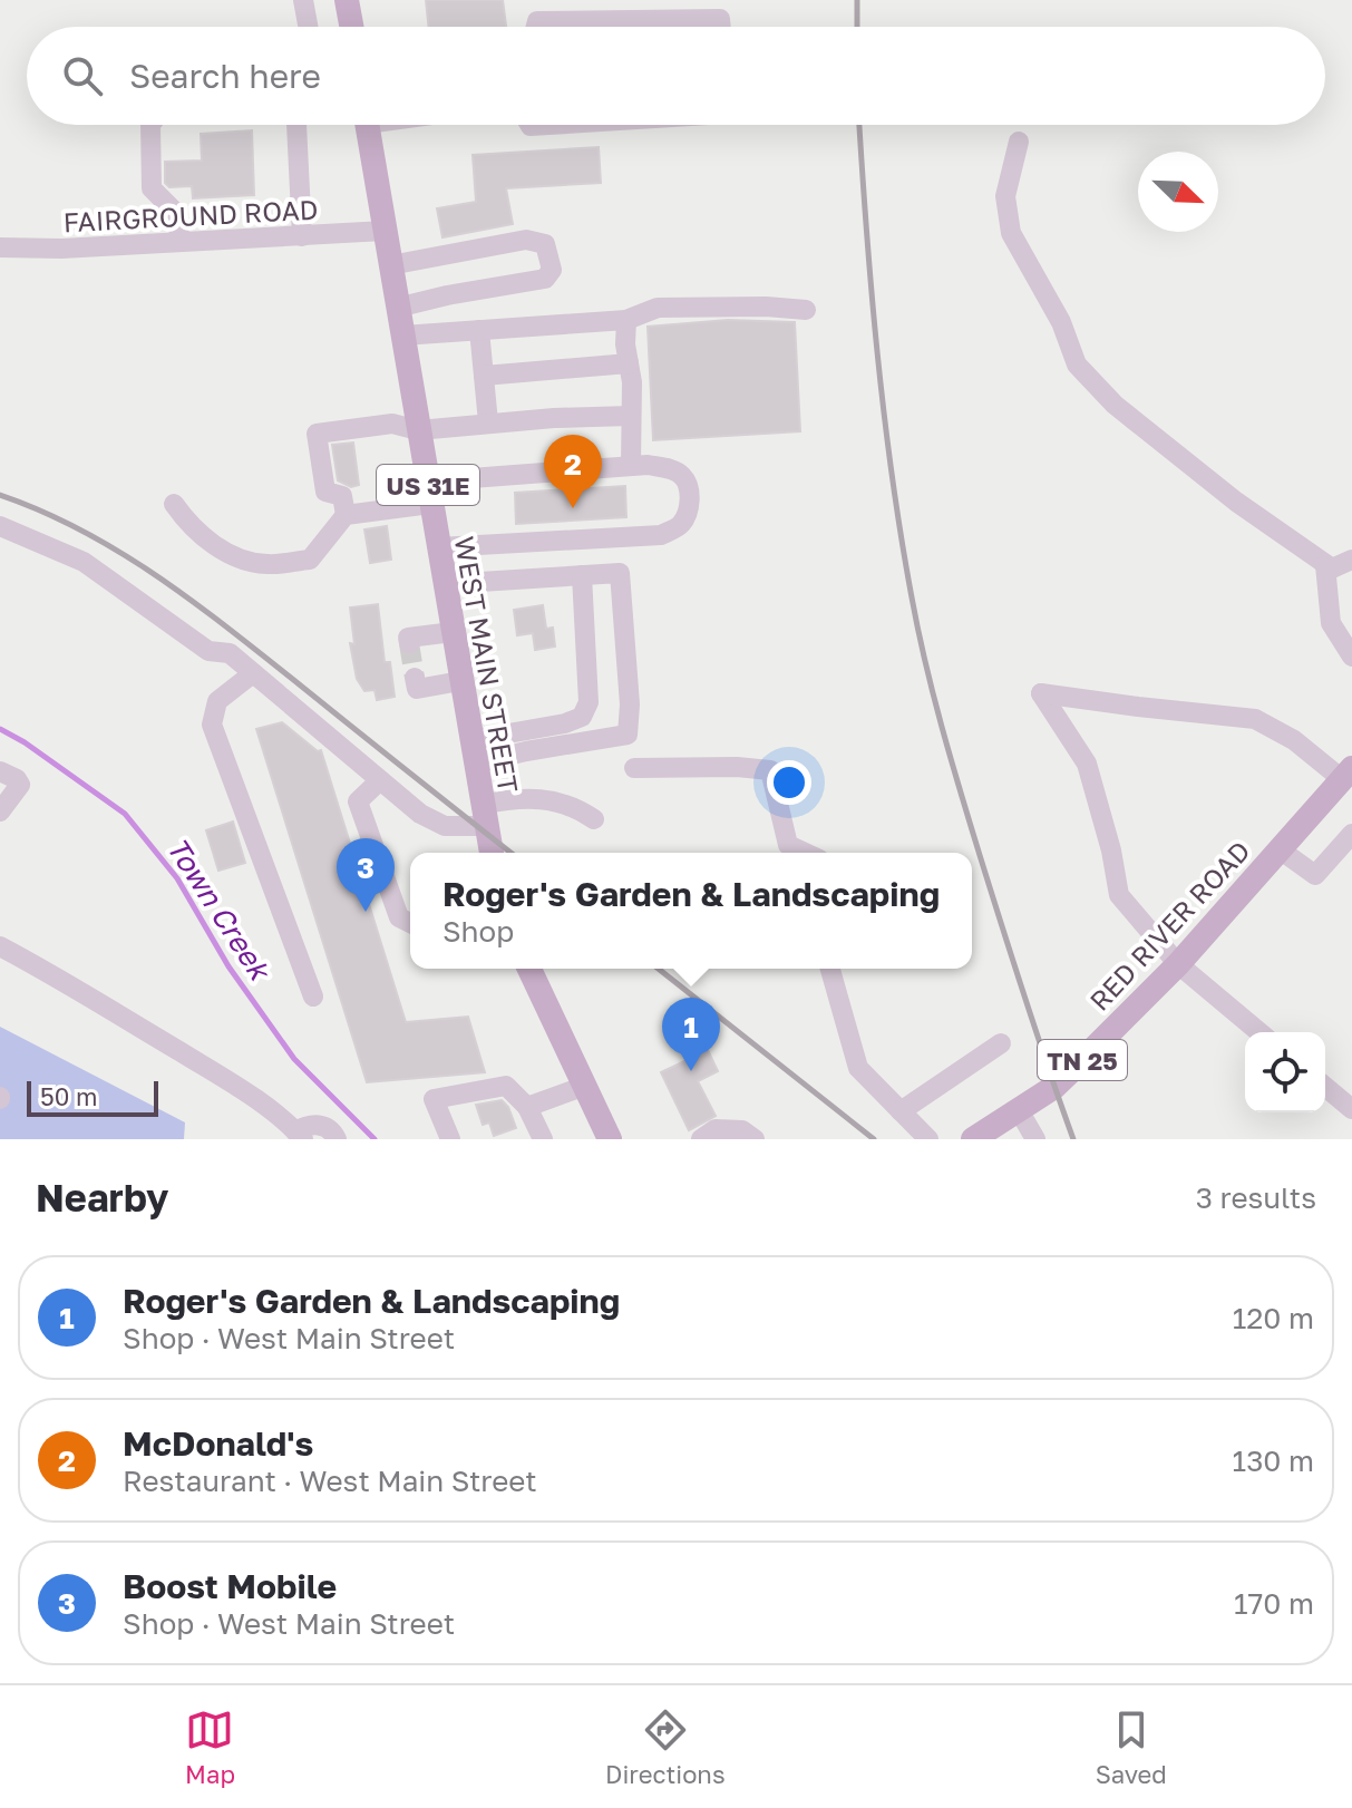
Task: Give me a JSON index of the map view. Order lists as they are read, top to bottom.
{
  "streets": {
    "main road": [
      "US 31E",
      "WEST MAIN STREET",
      "RED RIVER ROAD",
      "TN 25"
    ],
    "street": ["FAIRGROUND ROAD"]
  },
  "crossings": [
    ["FAIRGROUND ROAD", "WEST MAIN STREET"]
  ],
  "water": ["Town Creek"],
  "scale_bar": "50 m",
  "north": "bottom right",
  "page": {
    "search": "Search here",
    "pins": ["2", "3", "1"],
    "popup": ["Roger's Garden & Landscaping", "Shop"],
    "scale": "50 m",
    "heading": ["Nearby", "3 results"],
    "list": [
      {
        "mark": "1",
        "name": "Roger's Garden & Landscaping",
        "note": "Shop · West Main Street",
        "value": "120 m"
      },
      {
        "mark": "2",
        "name": "McDonald's",
        "note": "Restaurant · West Main Street",
        "value": "130 m"
      },
      {
        "mark": "3",
        "name": "Boost Mobile",
        "note": "Shop · West Main Street",
        "value": "170 m"
      }
    ],
    "nav": ["Map", "Directions", "Saved"]
  }
}
